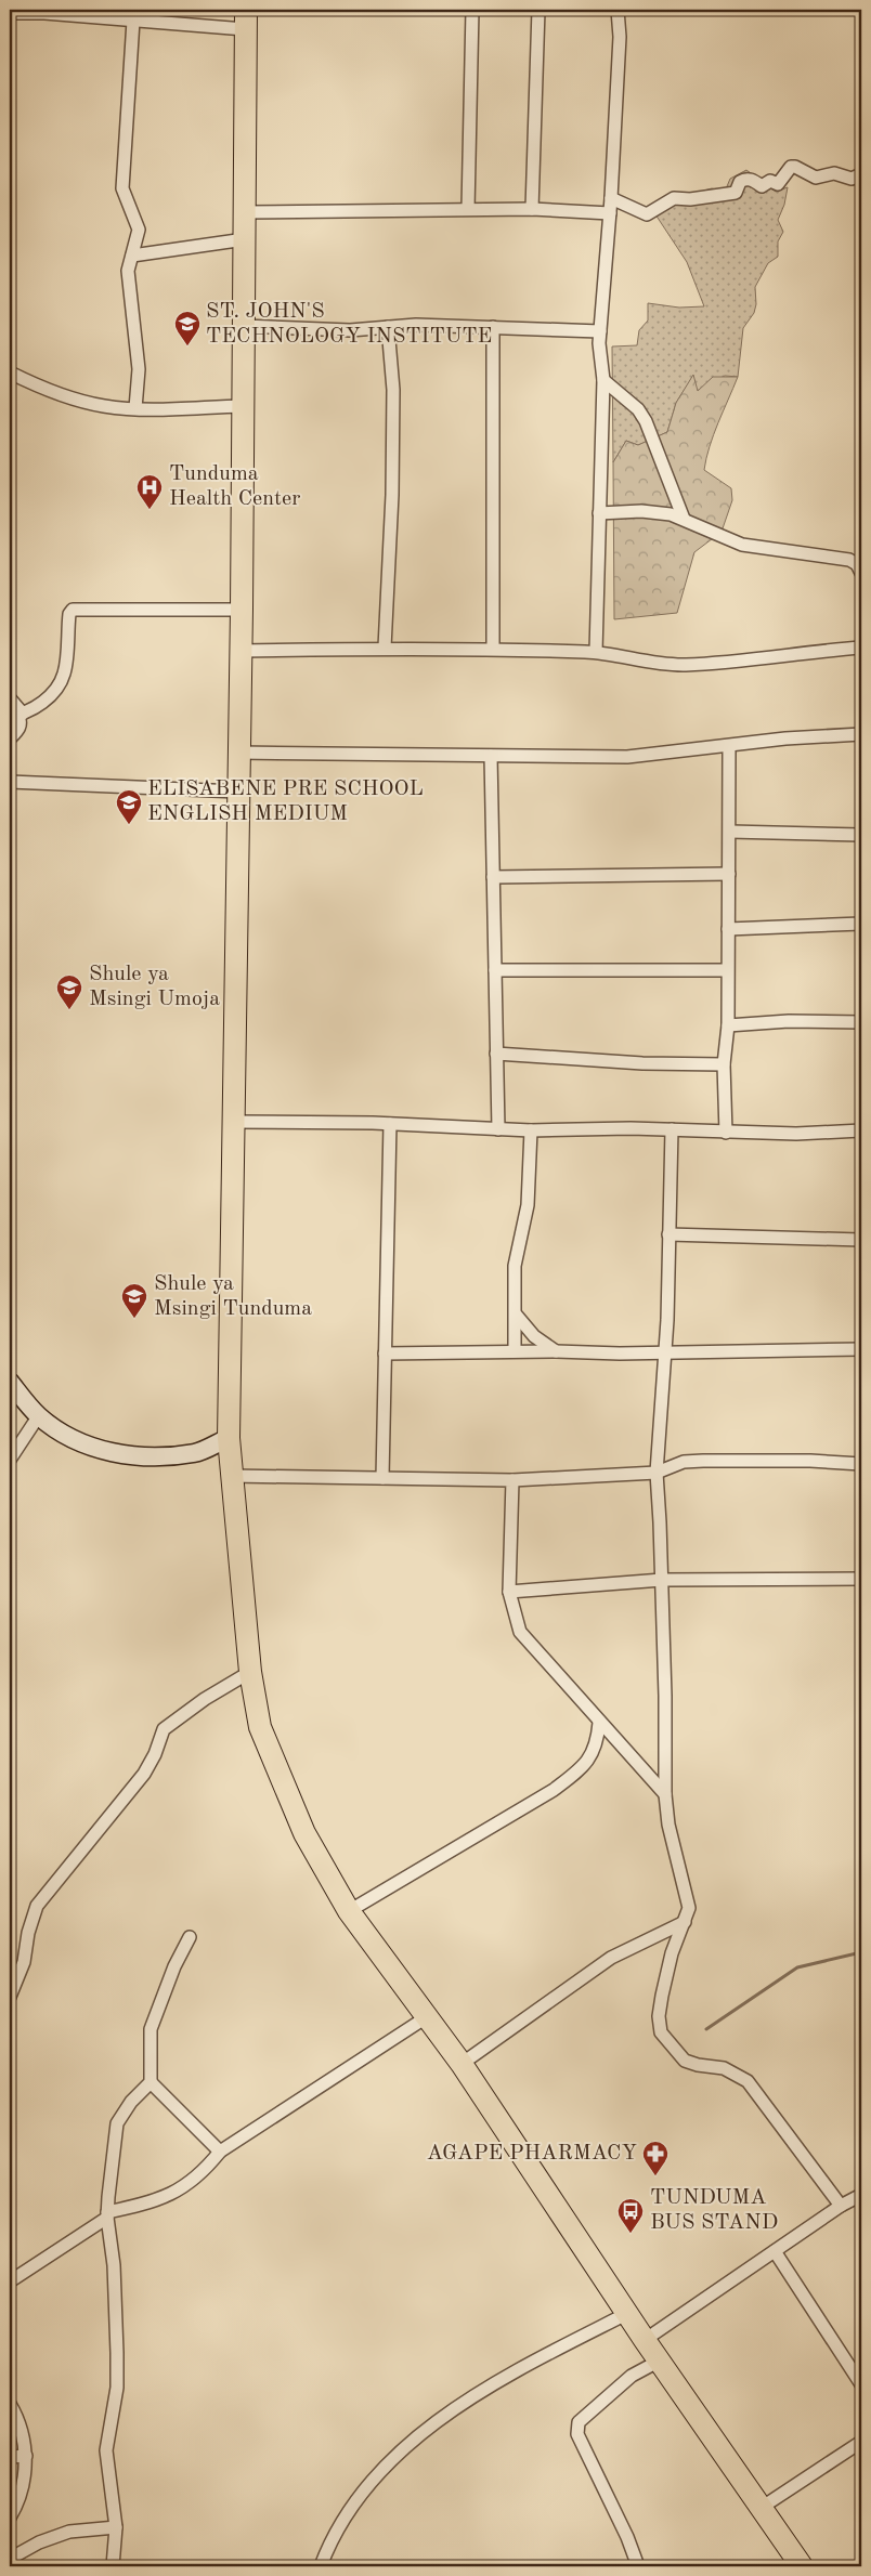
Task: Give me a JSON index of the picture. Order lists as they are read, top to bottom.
{
  "places": {
    "school or university": [
      "ST. JOHN'S TECHNOLOGY INSTITUTE",
      "ELISABENE PRE SCHOOL ENGLISH MEDIUM",
      "Shule ya Msingi Umoja",
      "Shule ya Msingi Tunduma"
    ],
    "hospital": ["Tunduma Health Center"],
    "pharmacy": ["AGAPE PHARMACY"],
    "bus stop": ["TUNDUMA BUS STAND"]
  }
}
